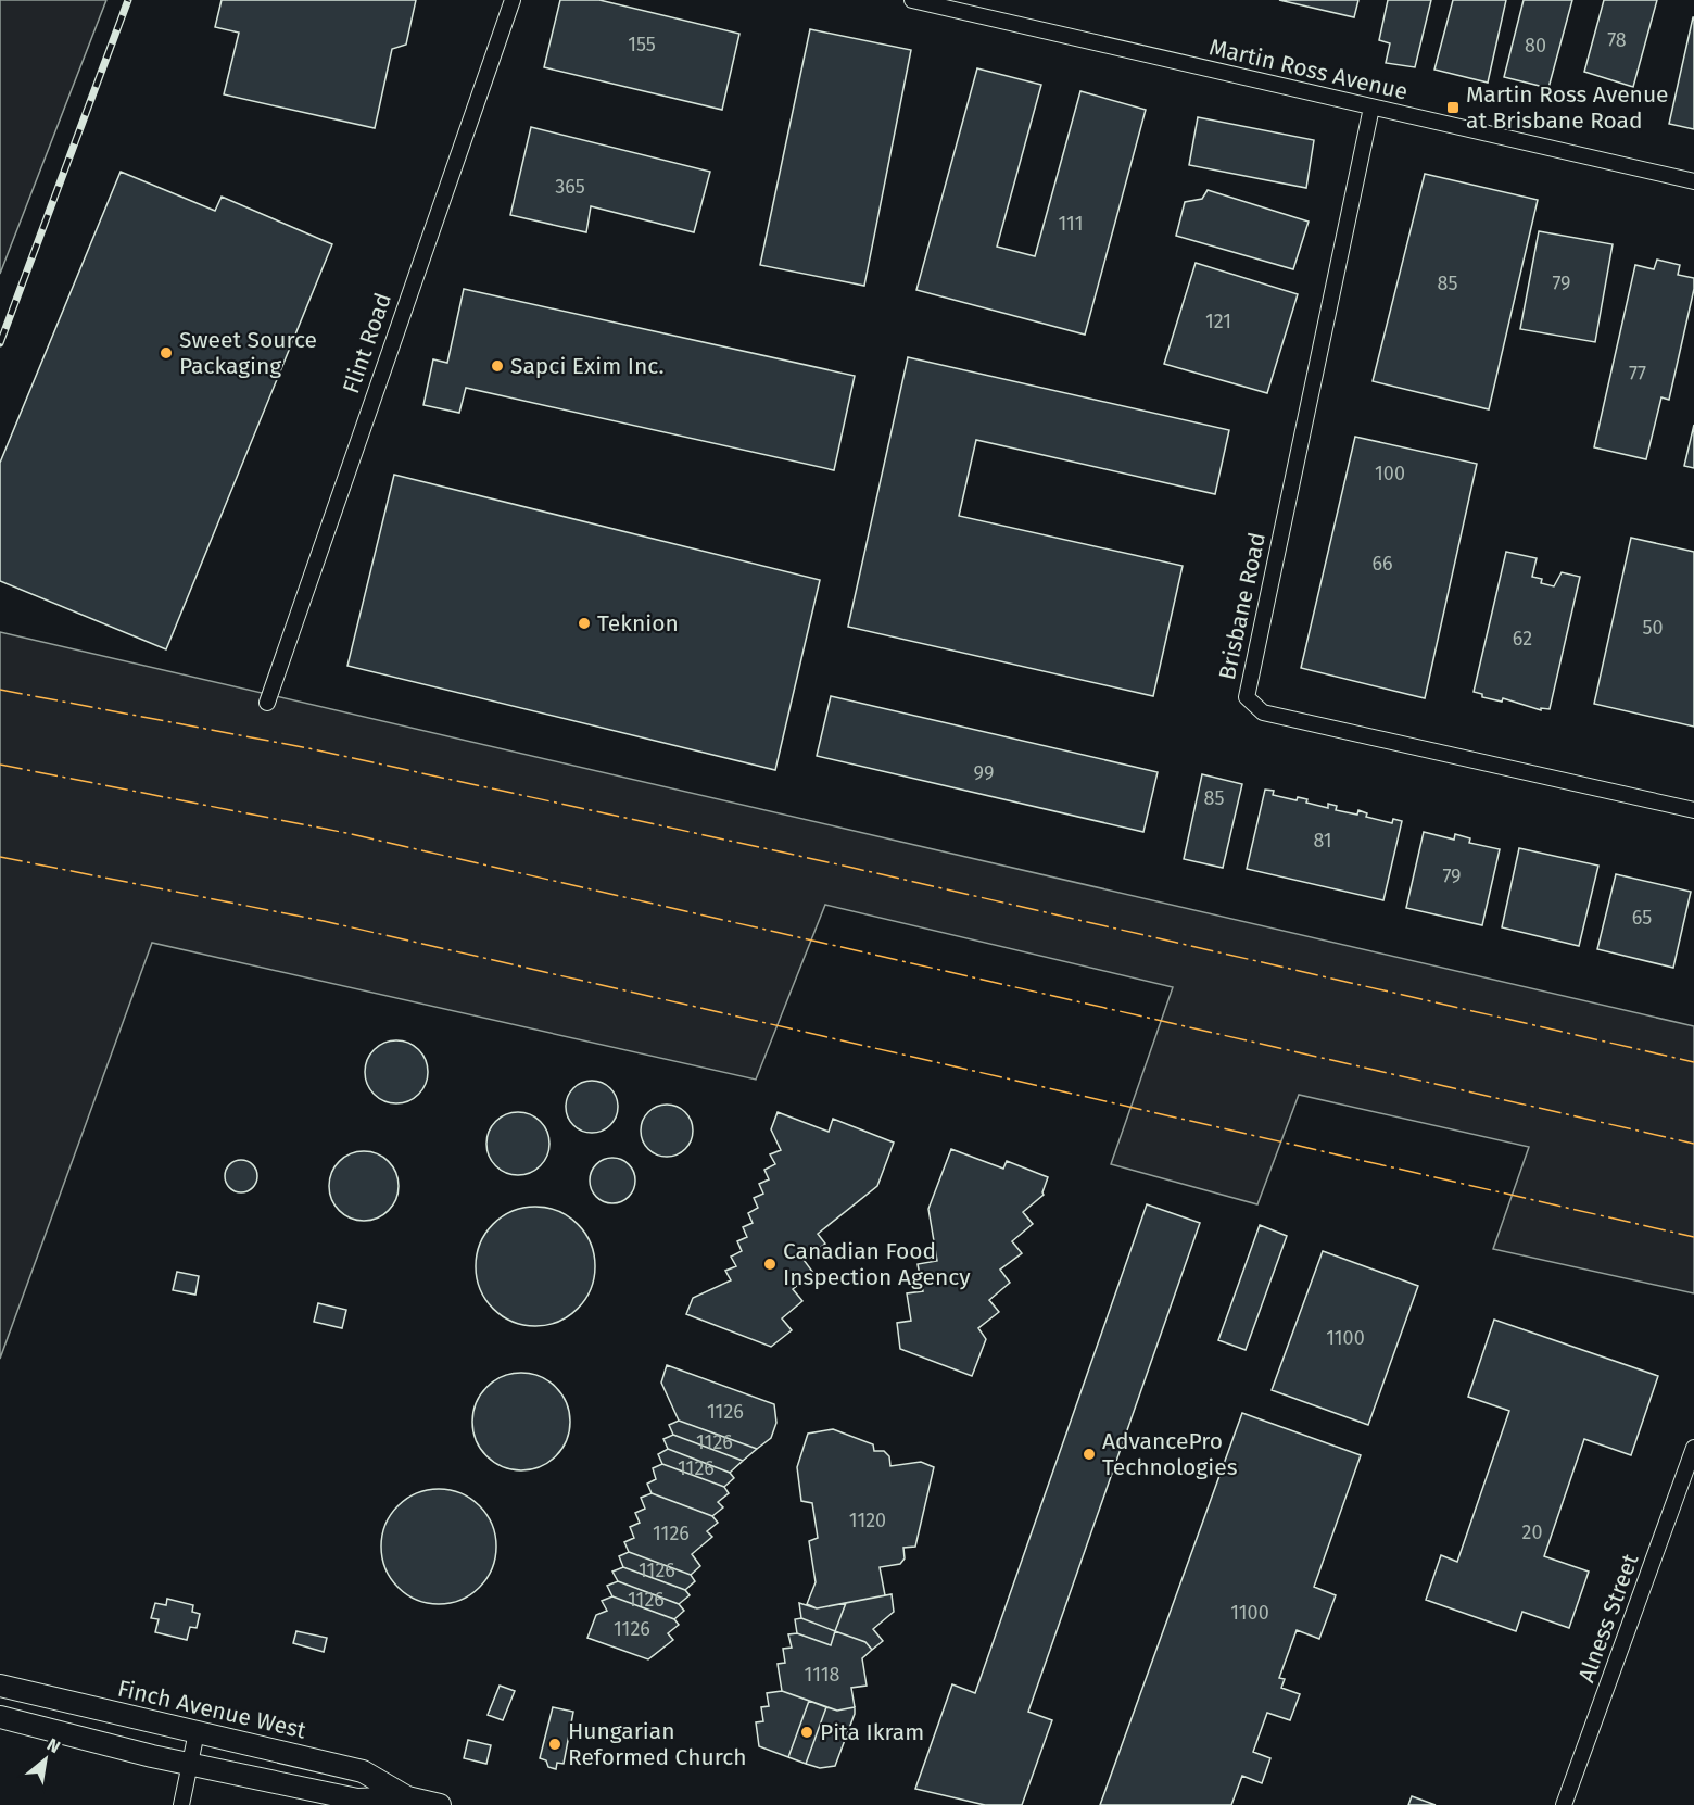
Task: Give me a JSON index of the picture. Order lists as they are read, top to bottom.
{
  "streets": {
    "main road": ["Finch Avenue West"],
    "street": [
      "Martin Ross Avenue",
      "Flint Road",
      "Brisbane Road",
      "Alness Street"
    ]
  },
  "crossings": [
    ["Martin Ross Avenue", "Brisbane Road"]
  ],
  "places": {
    "transit": ["Martin Ross Avenue at Brisbane Road"],
    "other": [
      "Sweet Source Packaging",
      "Sapci Exim Inc.",
      "Teknion",
      "Canadian Food Inspection Agency",
      "AdvancePro Technologies",
      "Pita Ikram",
      "Hungarian Reformed Church"
    ]
  },
  "house_numbers": [
    "78",
    "155",
    "80",
    "365",
    "111",
    "85",
    "79",
    "121",
    "77",
    "100",
    "66",
    "50",
    "62",
    "99",
    "85",
    "81",
    "79",
    "65",
    "1100",
    "1126",
    "1126",
    "1126",
    "1120",
    "20",
    "1126",
    "1126",
    "1126",
    "1100",
    "1126",
    "1118"
  ],
  "north": "top right"
}
